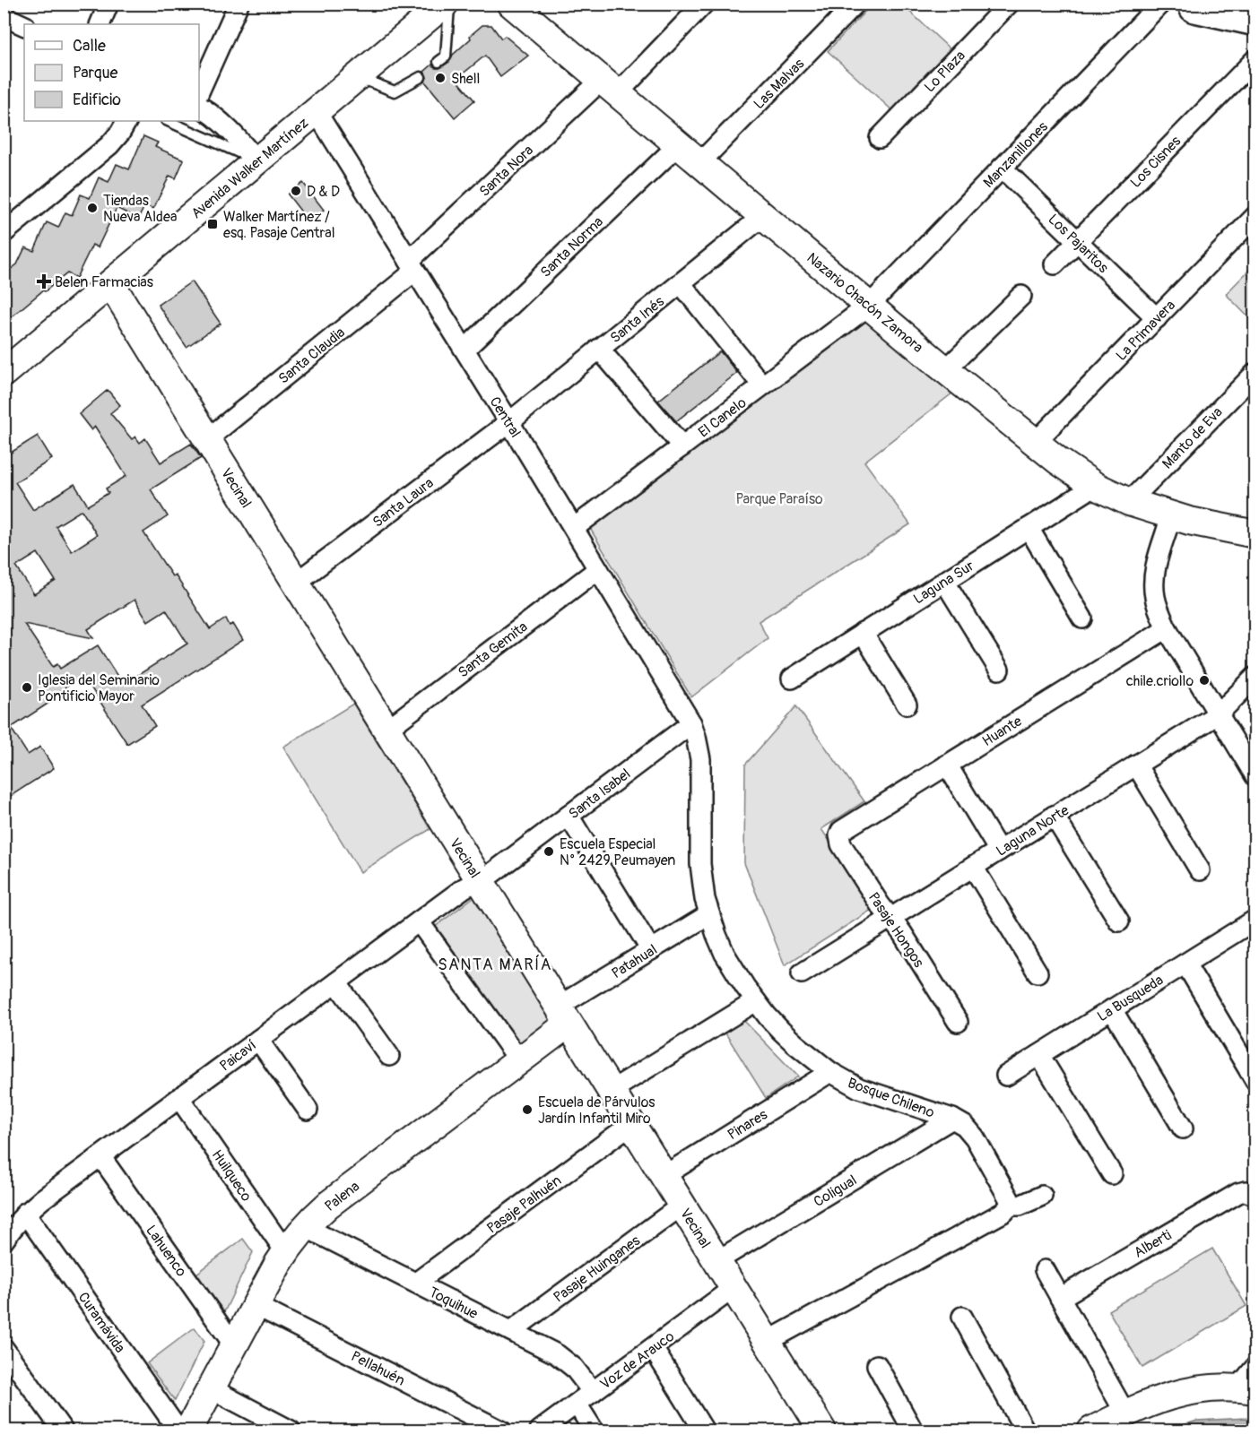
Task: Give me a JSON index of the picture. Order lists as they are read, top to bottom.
{
  "streets": {
    "street": [
      "Lo Plaza",
      "Las Malvas",
      "Manzanillones",
      "Los Cisnes",
      "Avenida Walker Martínez",
      "Santa Nora",
      "Los Pajaritos",
      "Santa Norma",
      "Nazario Chacón Zamora",
      "Santa Inés",
      "La Primavera",
      "Santa Claudia",
      "Central",
      "El Canelo",
      "Manto de Eva",
      "Vecinal",
      "Santa Laura",
      "Laguna Sur",
      "Santa Gemita",
      "Huante",
      "Santa Isabel",
      "Laguna Norte",
      "Pasaje Hongos",
      "Patahual",
      "La Busqueda",
      "Paicaví",
      "Bosque Chileno",
      "Pinares",
      "Huilqueco",
      "Coligual",
      "Palena",
      "Pasaje Palhuén",
      "Alberti",
      "Lahuenco",
      "Pasaje Huinganes",
      "Toquihue",
      "Curamávida",
      "Voz de Arauco",
      "Pellahuén"
    ]
  },
  "crossings": [
    ["Las Malvas", "Nazario Chacón Zamora"],
    ["Manzanillones", "Los Pajaritos"],
    ["Manzanillones", "Nazario Chacón Zamora"],
    ["Manzanillones", "El Canelo"],
    ["Los Cisnes", "Los Pajaritos"],
    ["Avenida Walker Martínez", "Central"],
    ["Avenida Walker Martínez", "Vecinal"],
    ["Santa Nora", "Nazario Chacón Zamora"],
    ["Santa Nora", "Santa Claudia"],
    ["Santa Nora", "Central"],
    ["Los Pajaritos", "La Primavera"],
    ["Santa Norma", "Nazario Chacón Zamora"],
    ["Santa Norma", "Central"],
    ["Nazario Chacón Zamora", "Santa Inés"],
    ["Nazario Chacón Zamora", "La Primavera"],
    ["Nazario Chacón Zamora", "El Canelo"],
    ["Nazario Chacón Zamora", "Manto de Eva"],
    ["Nazario Chacón Zamora", "Laguna Sur"],
    ["Santa Inés", "Central"],
    ["Santa Inés", "Santa Laura"],
    ["Santa Claudia", "Central"],
    ["Santa Claudia", "Vecinal"],
    ["Central", "El Canelo"],
    ["Central", "Santa Laura"],
    ["Central", "Santa Gemita"],
    ["Central", "Santa Isabel"],
    ["Central", "Bosque Chileno"],
    ["Vecinal", "Santa Laura"],
    ["Vecinal", "Santa Gemita"],
    ["Vecinal", "Santa Isabel"],
    ["Vecinal", "Patahual"],
    ["Vecinal", "Paicaví"],
    ["Vecinal", "Pinares"],
    ["Vecinal", "Coligual"],
    ["Vecinal", "Palena"],
    ["Vecinal", "Pasaje Palhuén"],
    ["Vecinal", "Pasaje Huinganes"],
    ["Vecinal", "Voz de Arauco"],
    ["Huante", "Pasaje Hongos"],
    ["Santa Isabel", "Paicaví"],
    ["Santa Isabel", "Bosque Chileno"],
    ["Laguna Norte", "Pasaje Hongos"],
    ["Patahual", "Bosque Chileno"],
    ["Patahual", "Palena"],
    ["Paicaví", "Huilqueco"],
    ["Paicaví", "Lahuenco"],
    ["Paicaví", "Curamávida"],
    ["Bosque Chileno", "Pinares"],
    ["Bosque Chileno", "Coligual"],
    ["Huilqueco", "Palena"],
    ["Palena", "Lahuenco"],
    ["Palena", "Toquihue"],
    ["Palena", "Pellahuén"],
    ["Pasaje Palhuén", "Toquihue"],
    ["Pasaje Huinganes", "Toquihue"],
    ["Toquihue", "Voz de Arauco"]
  ],
  "districts": ["SANTA MARÍA"],
  "parks": ["Parque Paraíso"],
  "places": {
    "other": [
      "Shell",
      "D & D",
      "Tiendas Nueva Aldea",
      "chile.criollo",
      "Iglesia del Seminario Pontificio Mayor",
      "Escuela Especial N° 2429 Peumayen",
      "Escuela de Párvulos Jardín Infantil Miro"
    ],
    "transit": ["Walker Martínez / esq. Pasaje Central"],
    "health": ["Belen Farmacias"]
  },
  "legend": ["Calle", "Parque", "Edificio"]
}
